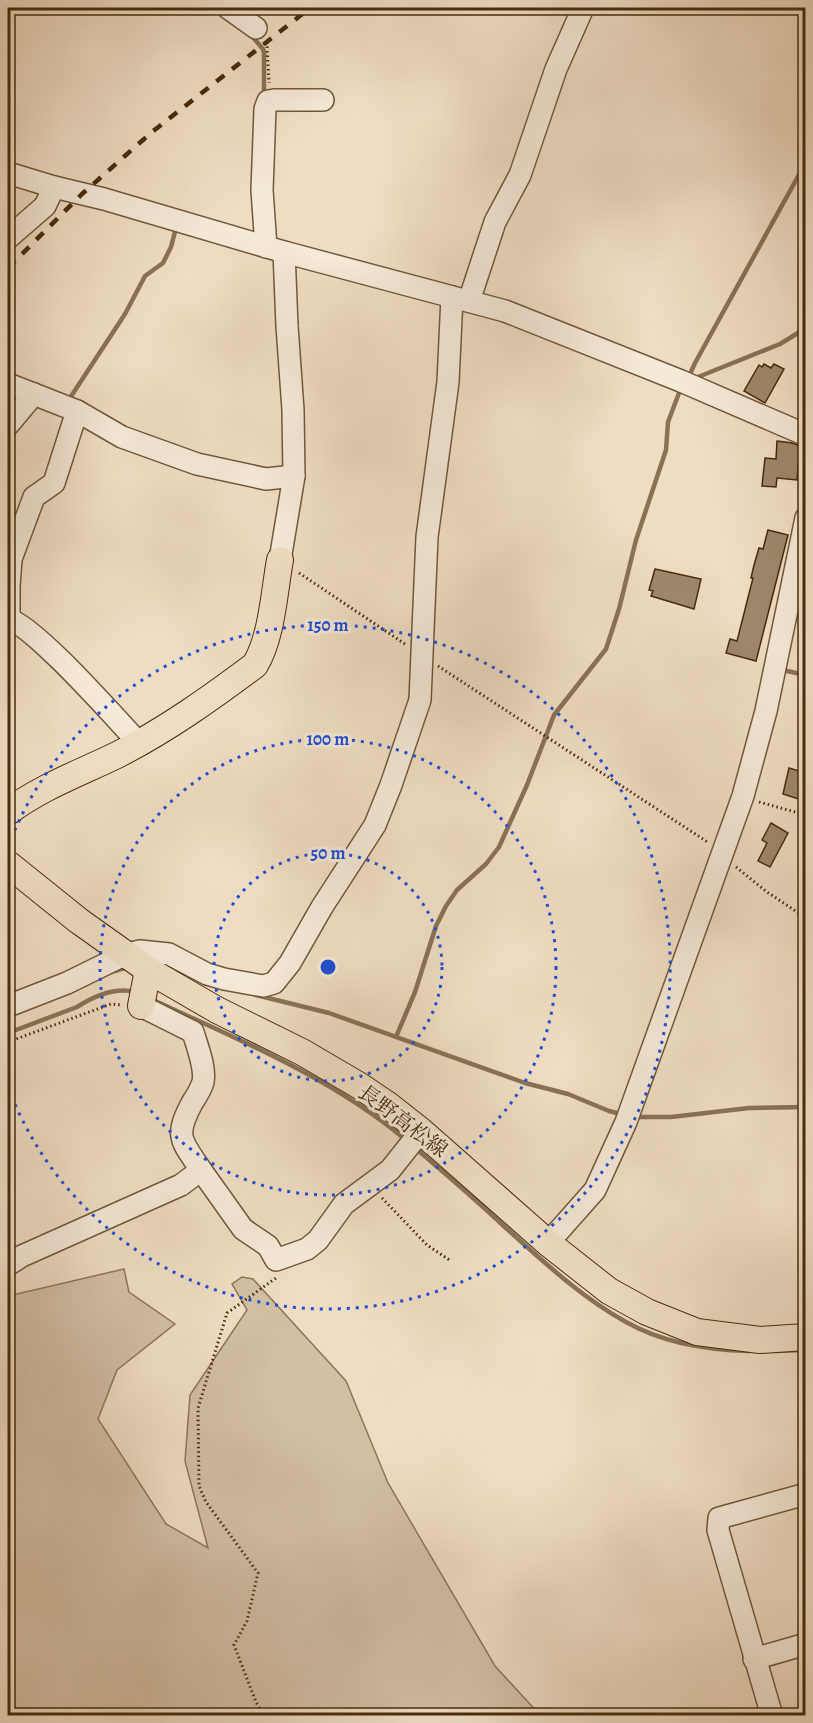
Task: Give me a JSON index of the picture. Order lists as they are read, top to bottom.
{
  "streets": {
    "main road": ["長野高松線"]
  },
  "rings": ["150 m", "100 m", "50 m"]
}
